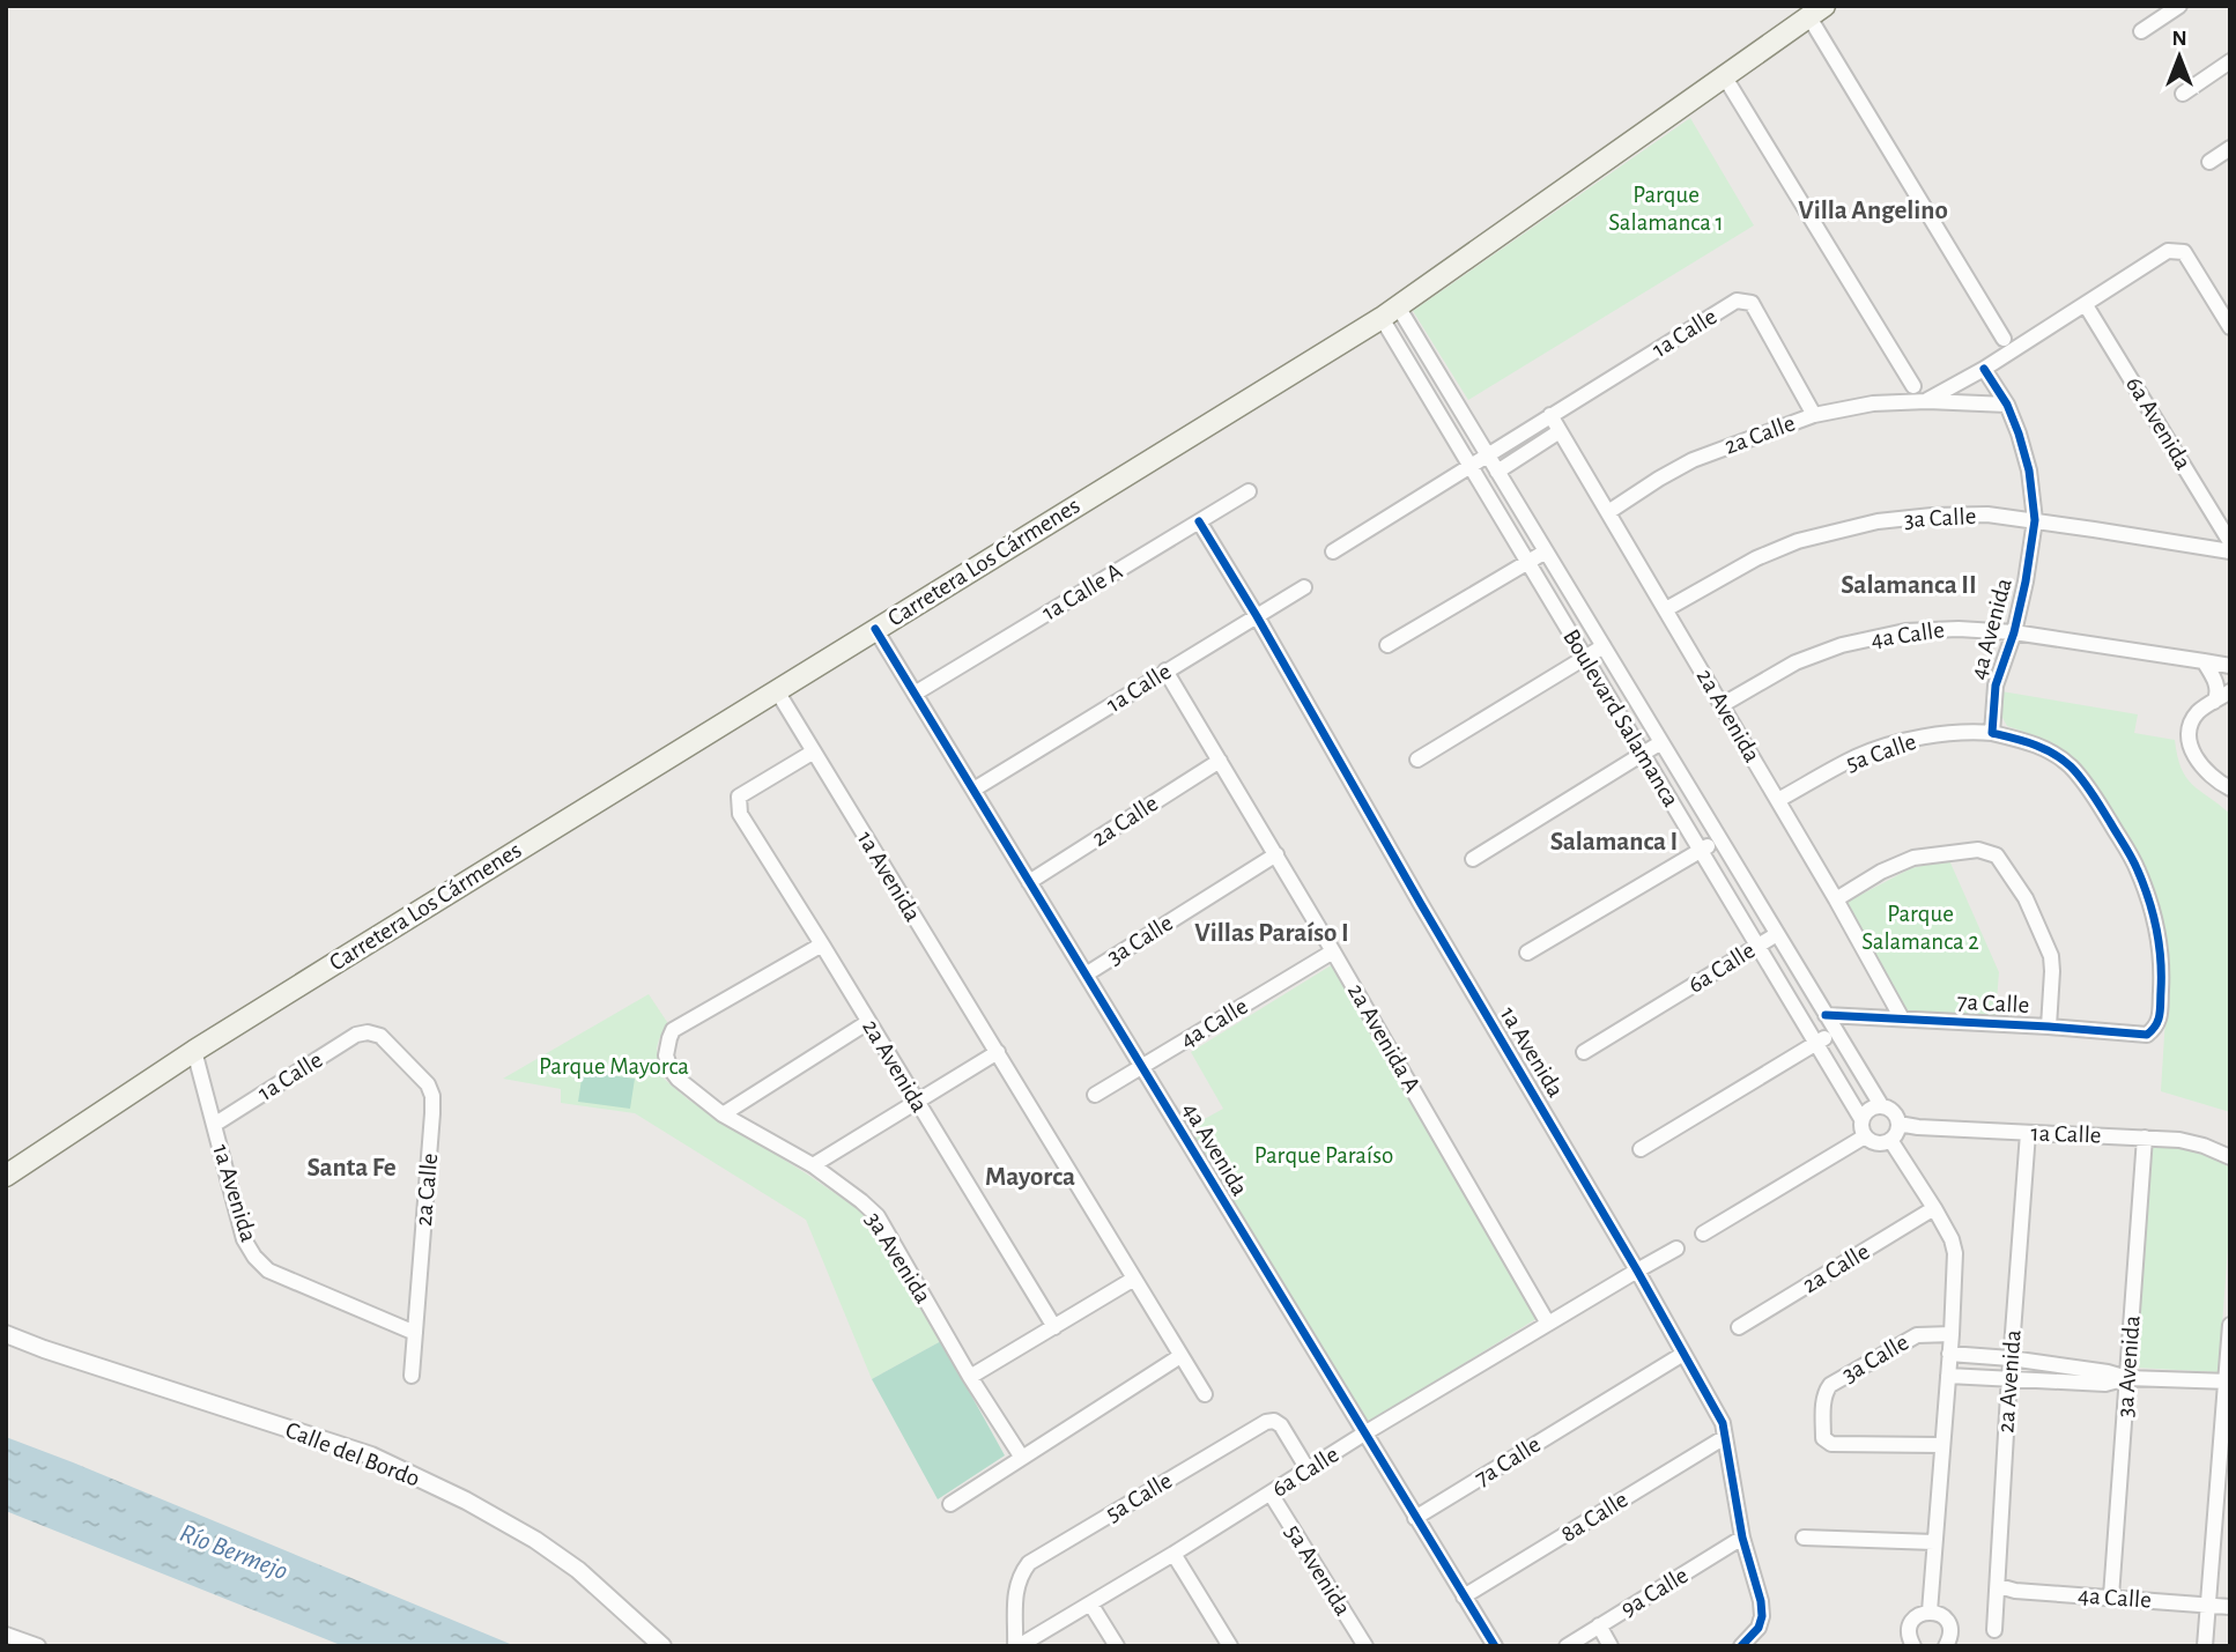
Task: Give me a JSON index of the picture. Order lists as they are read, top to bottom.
{
  "streets": {
    "main road": ["Carretera Los Cármenes"],
    "street": [
      "1a Calle",
      "6a Avenida",
      "2a Calle",
      "3a Calle",
      "1a Calle A",
      "4a Avenida",
      "4a Calle",
      "2a Avenida",
      "Boulevard Salamanca",
      "5a Calle",
      "1a Avenida",
      "6a Calle",
      "7a Calle",
      "2a Avenida A",
      "3a Avenida",
      "Calle del Bordo",
      "8a Calle",
      "5a Avenida",
      "9a Calle"
    ]
  },
  "crossings": [
    ["1a Calle", "2a Calle"],
    ["1a Calle", "4a Avenida"],
    ["1a Calle", "2a Avenida"],
    ["1a Calle", "Boulevard Salamanca"],
    ["1a Calle", "1a Avenida"],
    ["1a Calle", "2a Avenida A"],
    ["1a Calle", "3a Avenida"],
    ["6a Avenida", "2a Calle"],
    ["2a Calle", "4a Avenida"],
    ["2a Calle", "2a Avenida"],
    ["2a Calle", "1a Avenida"],
    ["2a Calle", "2a Avenida A"],
    ["3a Calle", "4a Avenida"],
    ["3a Calle", "2a Avenida"],
    ["3a Calle", "2a Avenida A"],
    ["3a Calle", "3a Avenida"],
    ["Carretera Los Cármenes", "4a Avenida"],
    ["Carretera Los Cármenes", "Boulevard Salamanca"],
    ["Carretera Los Cármenes", "1a Avenida"],
    ["1a Calle A", "4a Avenida"],
    ["1a Calle A", "1a Avenida"],
    ["4a Avenida", "4a Calle"],
    ["4a Avenida", "5a Calle"],
    ["4a Avenida", "6a Calle"],
    ["4a Avenida", "7a Calle"],
    ["4a Avenida", "8a Calle"],
    ["4a Calle", "2a Avenida"],
    ["4a Calle", "2a Avenida A"],
    ["4a Calle", "3a Avenida"],
    ["2a Avenida", "5a Calle"],
    ["2a Avenida", "1a Avenida"],
    ["2a Avenida", "7a Calle"],
    ["2a Avenida", "3a Avenida"],
    ["Boulevard Salamanca", "6a Calle"],
    ["Boulevard Salamanca", "7a Calle"],
    ["5a Calle", "6a Calle"],
    ["5a Calle", "7a Calle"],
    ["1a Avenida", "6a Calle"],
    ["1a Avenida", "7a Calle"],
    ["1a Avenida", "8a Calle"],
    ["1a Avenida", "9a Calle"],
    ["6a Calle", "2a Avenida A"],
    ["6a Calle", "5a Avenida"]
  ],
  "districts": [
    "Villa Angelino",
    "Salamanca II",
    "Salamanca I",
    "Villas Paraíso I",
    "Santa Fe",
    "Mayorca"
  ],
  "water": ["Río Bermejo"],
  "parks": [
    "Parque Salamanca 1",
    "Parque Salamanca 2",
    "Parque Mayorca",
    "Parque Paraíso"
  ],
  "north": "top"
}
